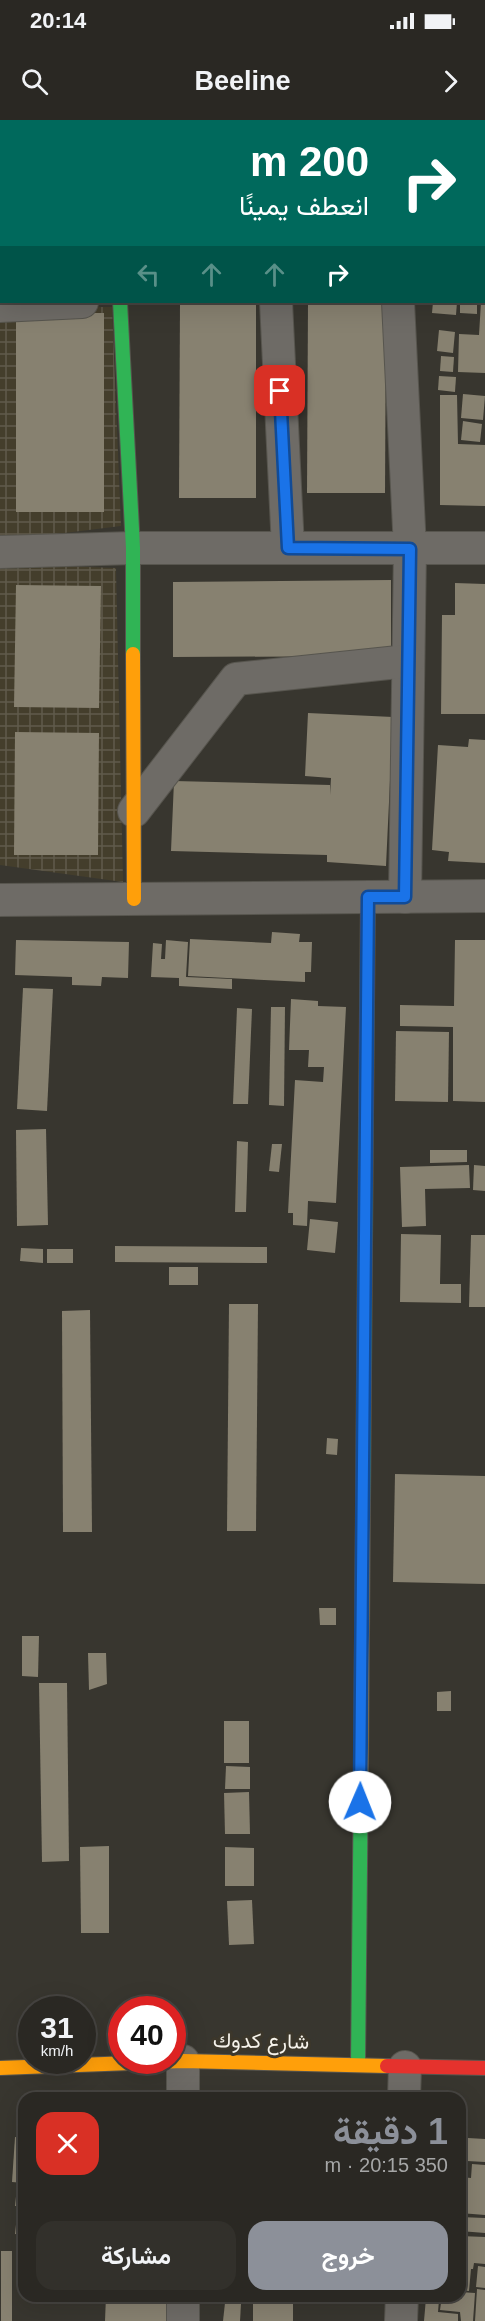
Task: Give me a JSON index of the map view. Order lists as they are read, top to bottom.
{
  "streets": {
    "street": ["شارع كدوك"]
  },
  "page": {
    "status": "20:14",
    "header": "Beeline",
    "turn": ["200 m", "انعطف يمينًا"],
    "speed": "31 km/h",
    "limit": "40",
    "heading": ["1 دقيقة", "350 m · 20:15"],
    "buttons": ["خروج", "مشاركة"]
  }
}
